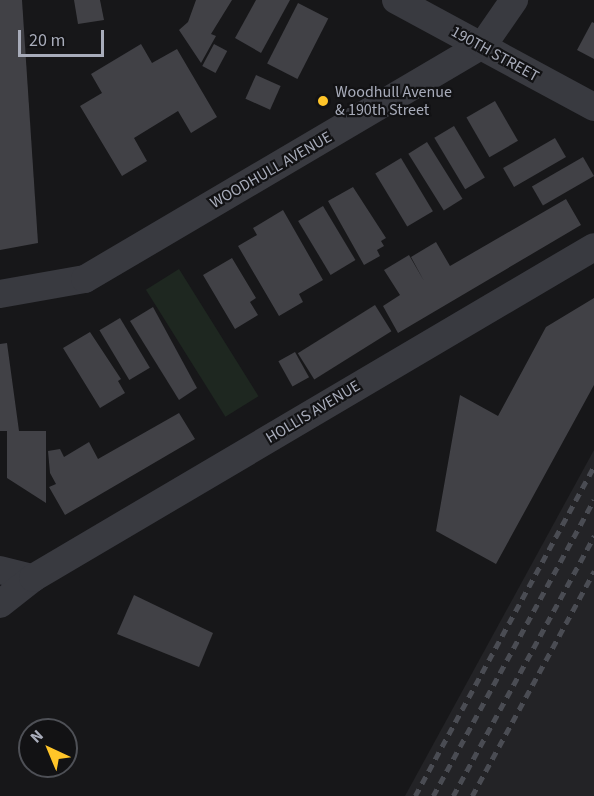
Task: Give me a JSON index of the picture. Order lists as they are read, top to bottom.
{
  "streets": {
    "street": ["190TH STREET", "WOODHULL AVENUE", "HOLLIS AVENUE"]
  },
  "crossings": [
    ["190TH STREET", "WOODHULL AVENUE"]
  ],
  "places": ["Woodhull Avenue & 190th Street"],
  "scale_bar": "20 m",
  "north": "top left"
}
